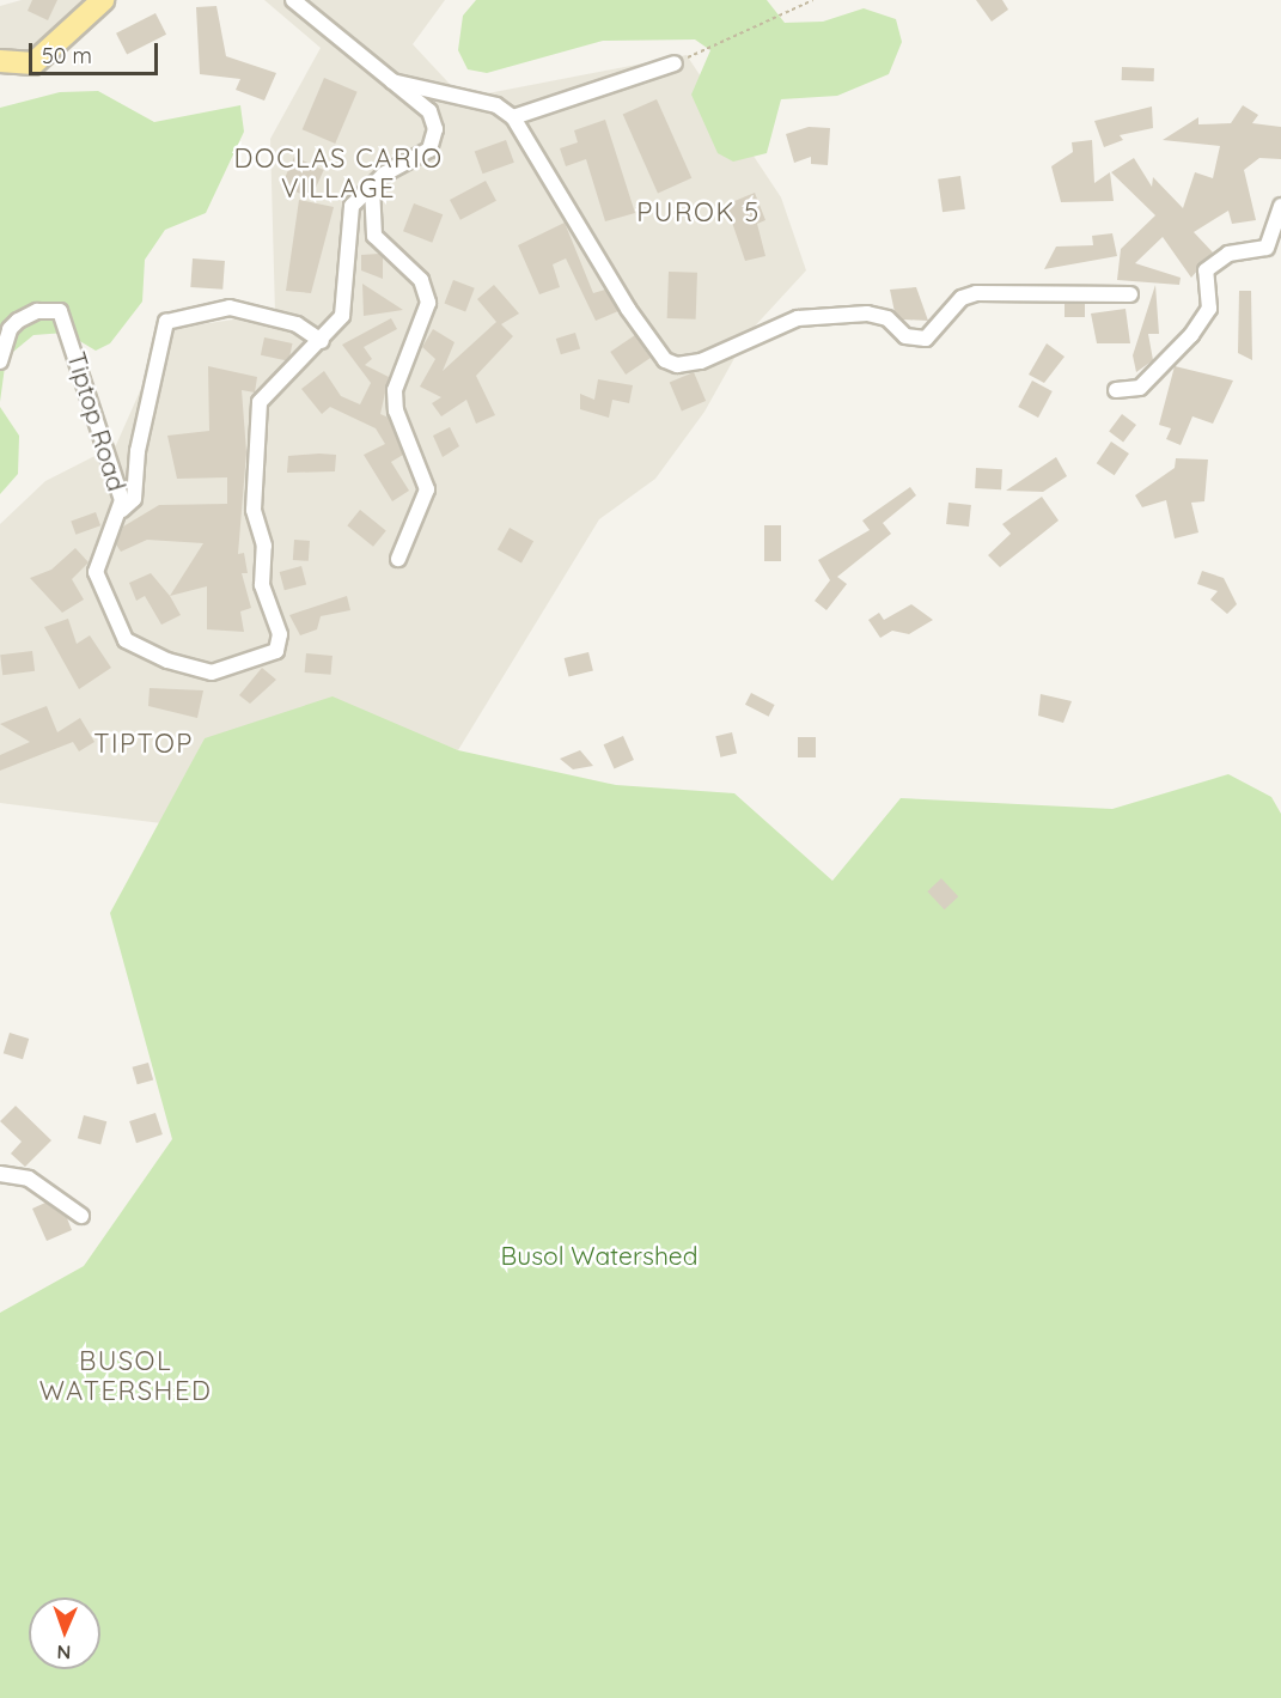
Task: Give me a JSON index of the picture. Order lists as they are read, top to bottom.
{
  "streets": {
    "street": ["Tiptop Road"]
  },
  "districts": [
    "DOCLAS CARIO VILLAGE",
    "PUROK 5",
    "TIPTOP",
    "BUSOL WATERSHED"
  ],
  "parks": ["Busol Watershed"],
  "scale_bar": "50 m",
  "north": "bottom"
}
